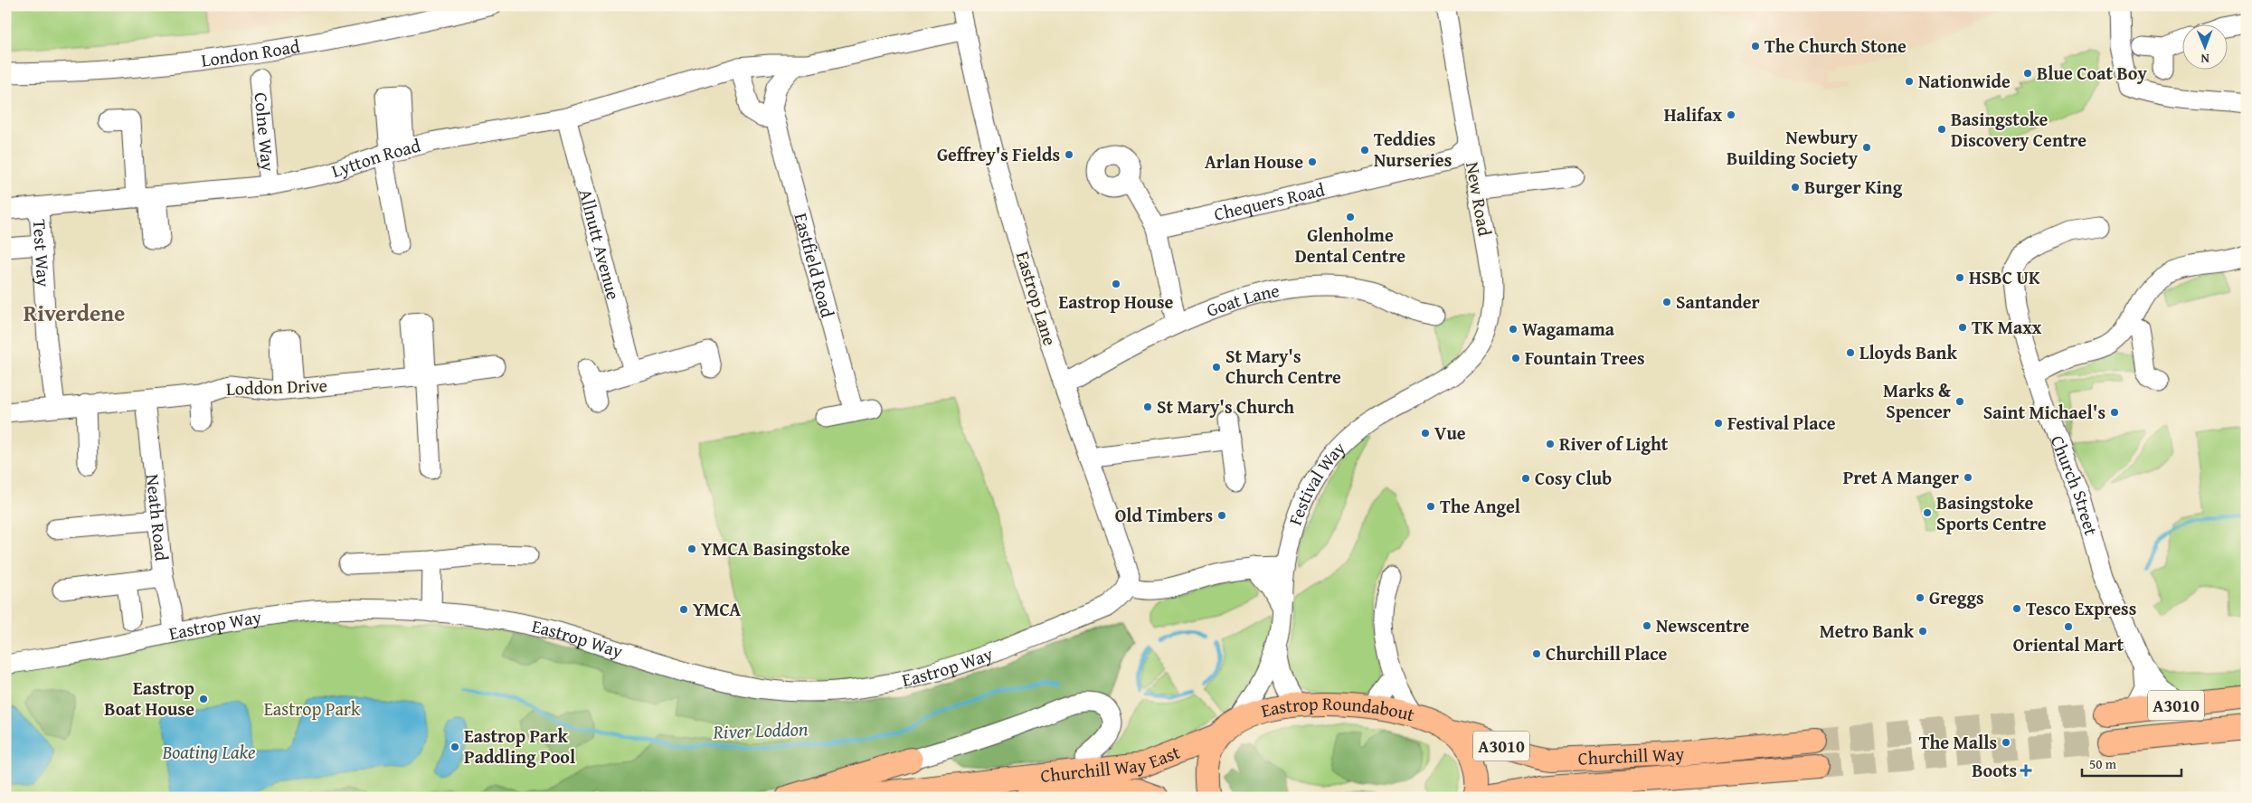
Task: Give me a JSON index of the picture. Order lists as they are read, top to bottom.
{
  "streets": {
    "main road": [
      "A3010",
      "Eastrop Roundabout",
      "Churchill Way",
      "Churchill Way East"
    ],
    "street": [
      "London Road",
      "Colne Way",
      "Lytton Road",
      "New Road",
      "Chequers Road",
      "Allnutt Avenue",
      "Test Way",
      "Eastfield Road",
      "Eastrop Lane",
      "Goat Lane",
      "Loddon Drive",
      "Festival Way",
      "Church Street",
      "Neath Road",
      "Eastrop Way"
    ]
  },
  "crossings": [
    ["Colne Way", "Lytton Road"],
    ["Lytton Road", "Allnutt Avenue"],
    ["Lytton Road", "Test Way"],
    ["New Road", "Chequers Road"],
    ["New Road", "Festival Way"],
    ["Test Way", "Loddon Drive"],
    ["Eastrop Lane", "Goat Lane"],
    ["Eastrop Lane", "Eastrop Way"],
    ["Loddon Drive", "Neath Road"],
    ["Festival Way", "Eastrop Roundabout"],
    ["Church Street", "A3010"],
    ["Neath Road", "Eastrop Way"],
    ["Eastrop Roundabout", "Churchill Way"],
    ["Eastrop Roundabout", "Churchill Way East"]
  ],
  "districts": ["Riverdene"],
  "water": ["River Loddon", "Boating Lake"],
  "parks": ["Eastrop Park"],
  "places": {
    "other": [
      "The Church Stone",
      "Blue Coat Boy",
      "Nationwide",
      "Halifax",
      "Basingstoke Discovery Centre",
      "Newbury Building Society",
      "Teddies Nurseries",
      "Geffrey's Fields",
      "Arlan House",
      "Burger King",
      "Glenholme Dental Centre",
      "HSBC UK",
      "Eastrop House",
      "Santander",
      "TK Maxx",
      "Wagamama",
      "Lloyds Bank",
      "Fountain Trees",
      "St Mary's Church Centre",
      "Marks & Spencer",
      "St Mary's Church",
      "Saint Michael's",
      "Festival Place",
      "Vue",
      "River of Light",
      "Pret A Manger",
      "Cosy Club",
      "The Angel",
      "Basingstoke Sports Centre",
      "Old Timbers",
      "YMCA Basingstoke",
      "Greggs",
      "Tesco Express",
      "YMCA",
      "Newscentre",
      "Oriental Mart",
      "Metro Bank",
      "Churchill Place",
      "Eastrop Boat House",
      "The Malls",
      "Eastrop Park Paddling Pool"
    ],
    "health": ["Boots"]
  },
  "scale_bar": "50 m",
  "north": "bottom"
}
